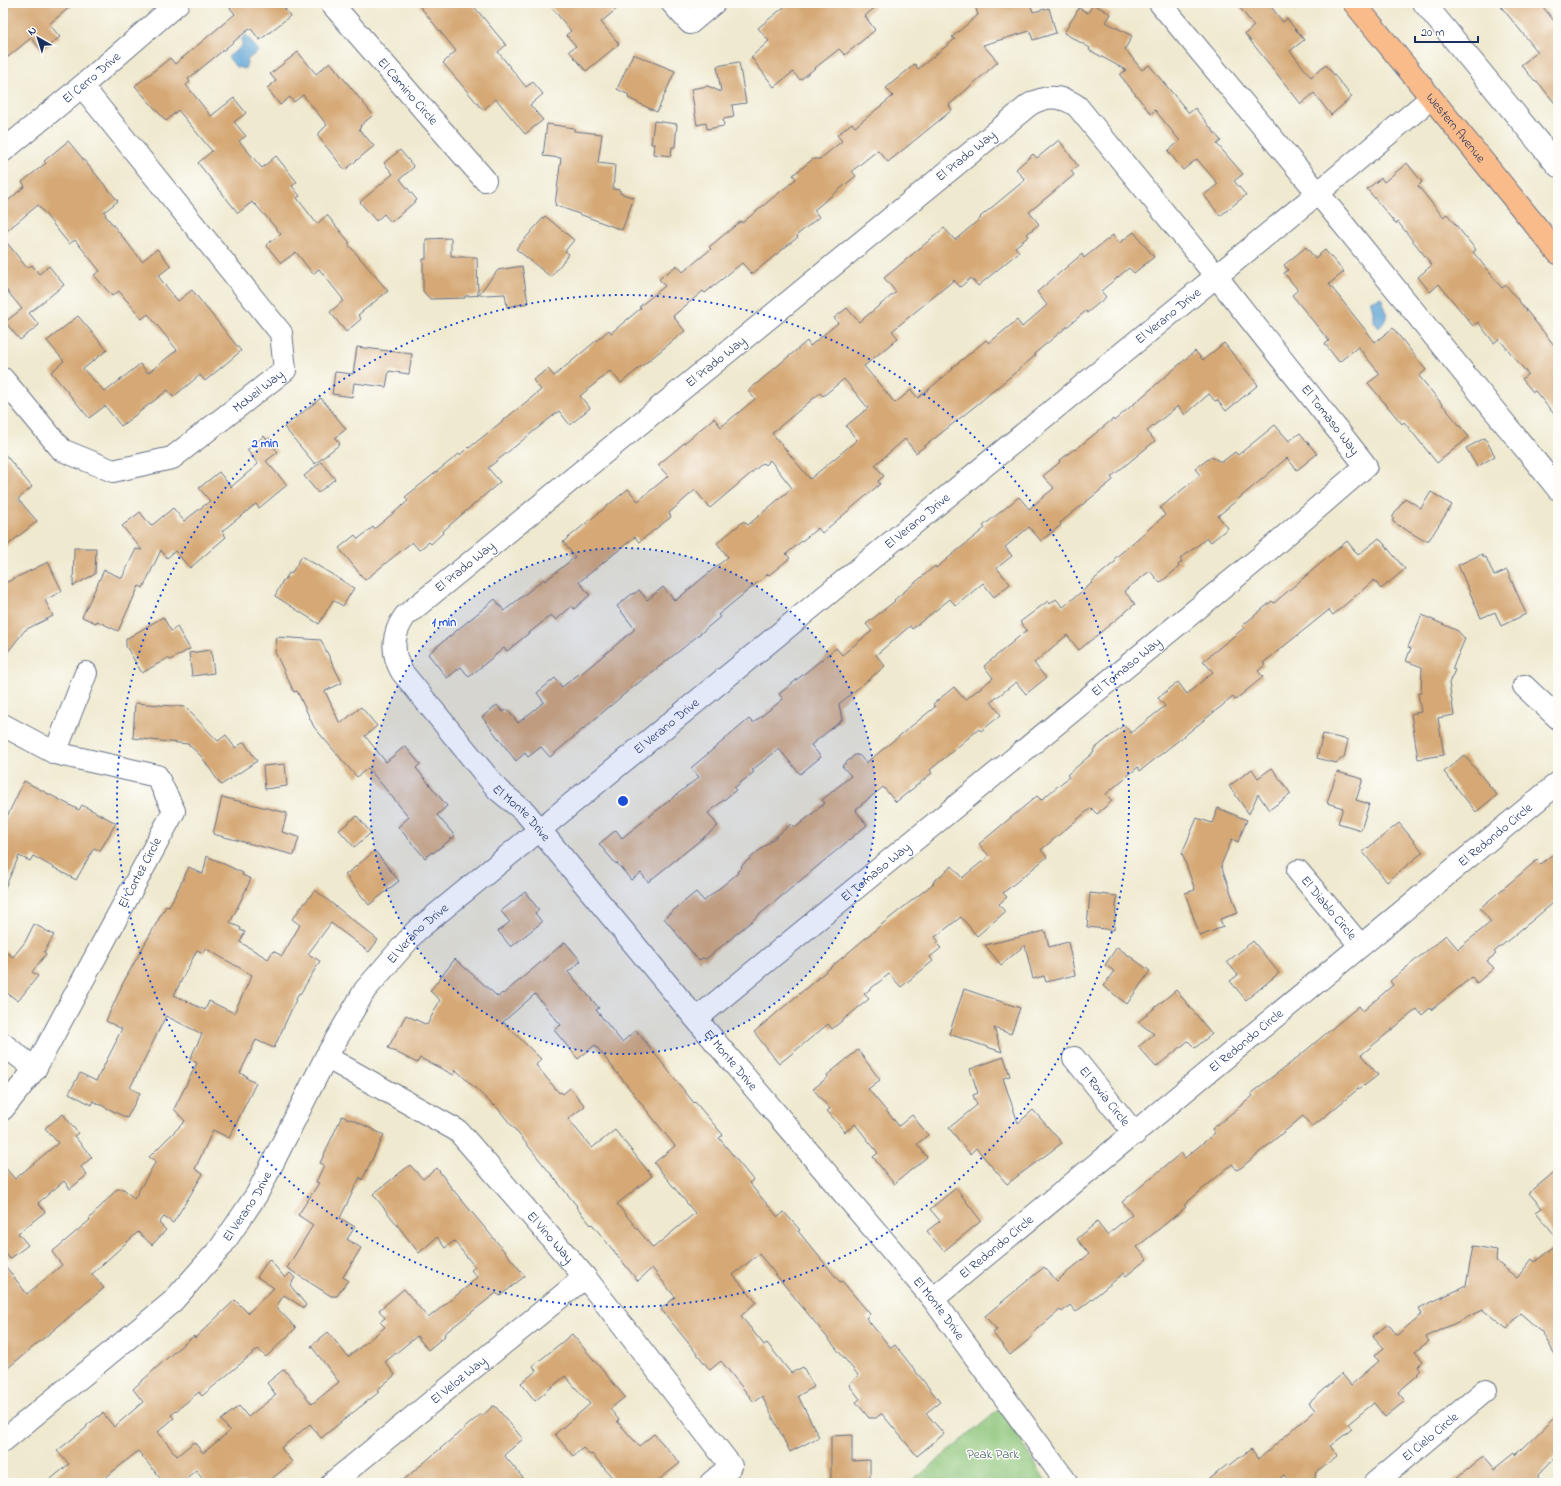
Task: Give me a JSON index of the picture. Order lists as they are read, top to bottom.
{
  "streets": {
    "main road": ["Western Avenue"],
    "street": [
      "El Cerro Drive",
      "El Camino Circle",
      "El Prado Way",
      "El Verano Drive",
      "McNeil Way",
      "El Tomaso Way",
      "El Monte Drive",
      "El Redondo Circle",
      "El Cortez Circle",
      "El Diablo Circle",
      "El Rovia Circle",
      "El Vino Way",
      "El Veloz Way",
      "El Cielo Circle"
    ]
  },
  "crossings": [
    ["El Cerro Drive", "McNeil Way"],
    ["Western Avenue", "El Verano Drive"],
    ["El Prado Way", "El Verano Drive"],
    ["El Prado Way", "El Tomaso Way"],
    ["El Prado Way", "El Monte Drive"],
    ["El Verano Drive", "El Tomaso Way"],
    ["El Verano Drive", "El Monte Drive"],
    ["El Verano Drive", "El Vino Way"],
    ["El Tomaso Way", "El Monte Drive"],
    ["El Monte Drive", "El Redondo Circle"],
    ["El Redondo Circle", "El Diablo Circle"],
    ["El Redondo Circle", "El Rovia Circle"],
    ["El Vino Way", "El Veloz Way"]
  ],
  "parks": ["Peak Park"],
  "scale_bar": "20 m",
  "north": "top left",
  "rings": ["2 min", "1 min"]
}
